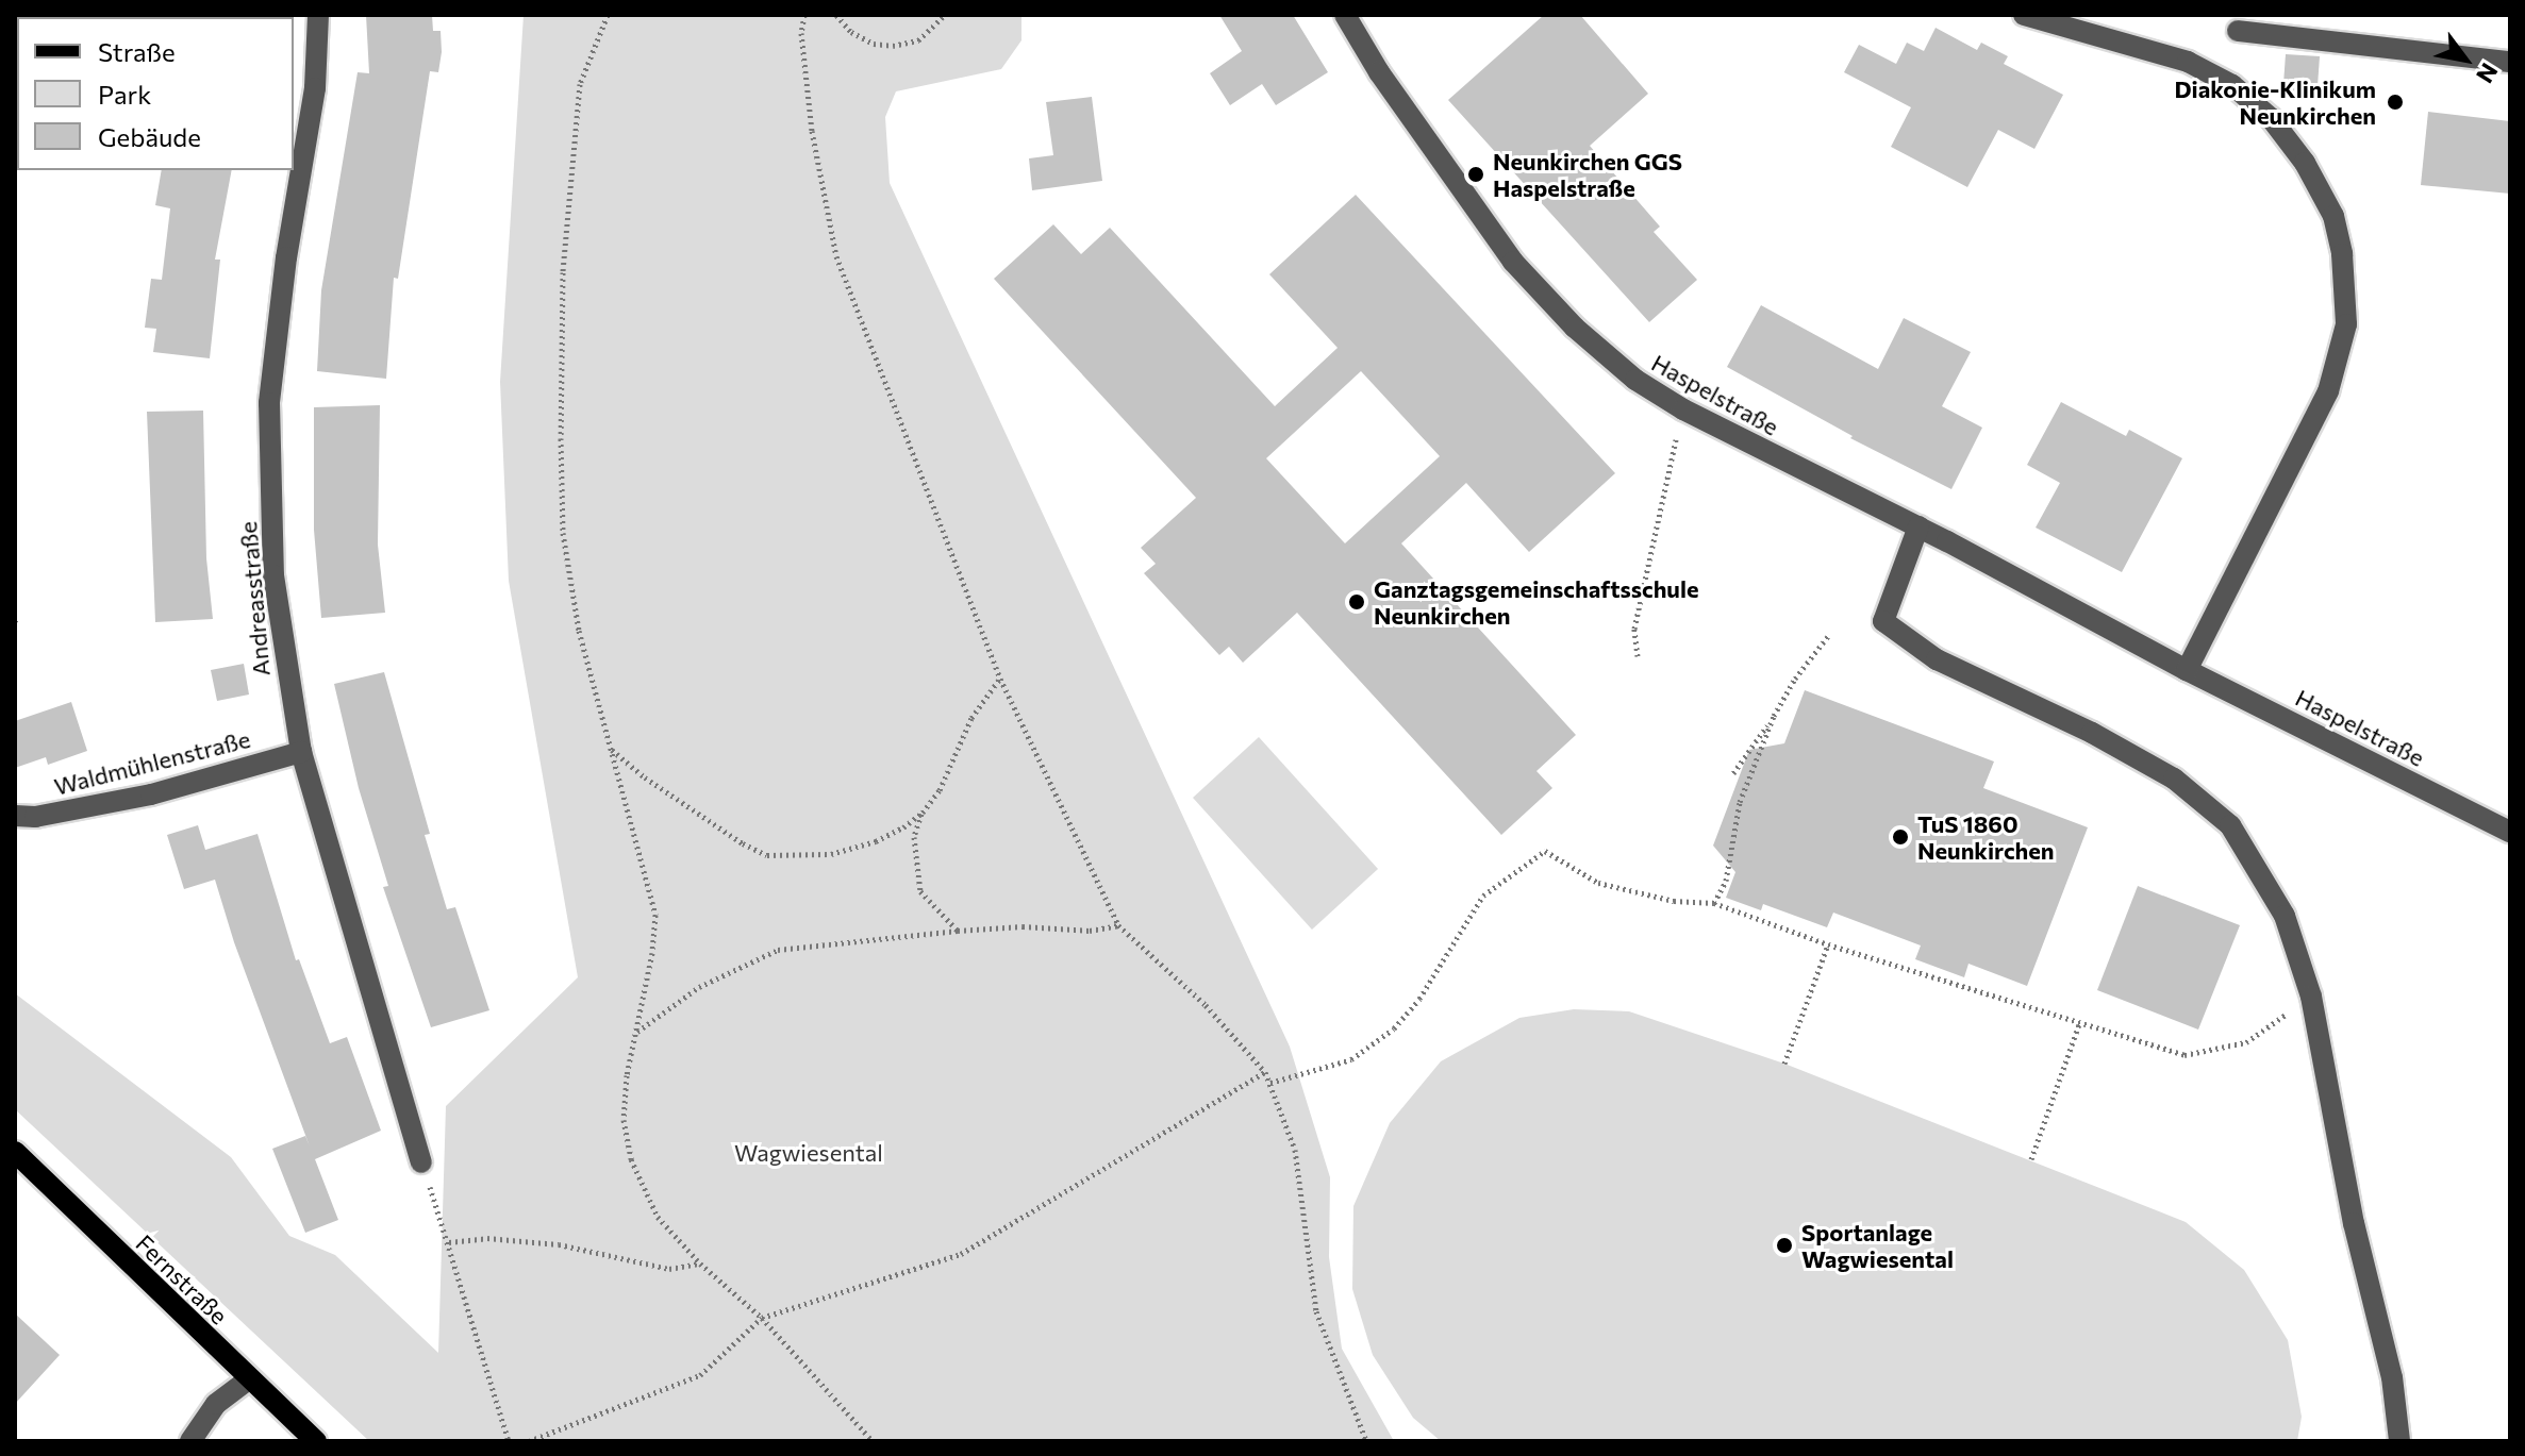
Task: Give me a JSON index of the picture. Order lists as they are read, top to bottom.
{
  "streets": {
    "main road": ["Fernstraße"],
    "street": ["Haspelstraße", "Andreasstraße", "Waldmühlenstraße"]
  },
  "crossings": [
    ["Andreasstraße", "Waldmühlenstraße"]
  ],
  "parks": ["Wagwiesental"],
  "places": [
    "Diakonie-Klinikum Neunkirchen",
    "Neunkirchen GGS Haspelstraße",
    "Ganztagsgemeinschaftsschule Neunkirchen",
    "TuS 1860 Neunkirchen",
    "Sportanlage Wagwiesental"
  ],
  "legend": ["Straße", "Park", "Gebäude"],
  "north": "bottom right"
}
